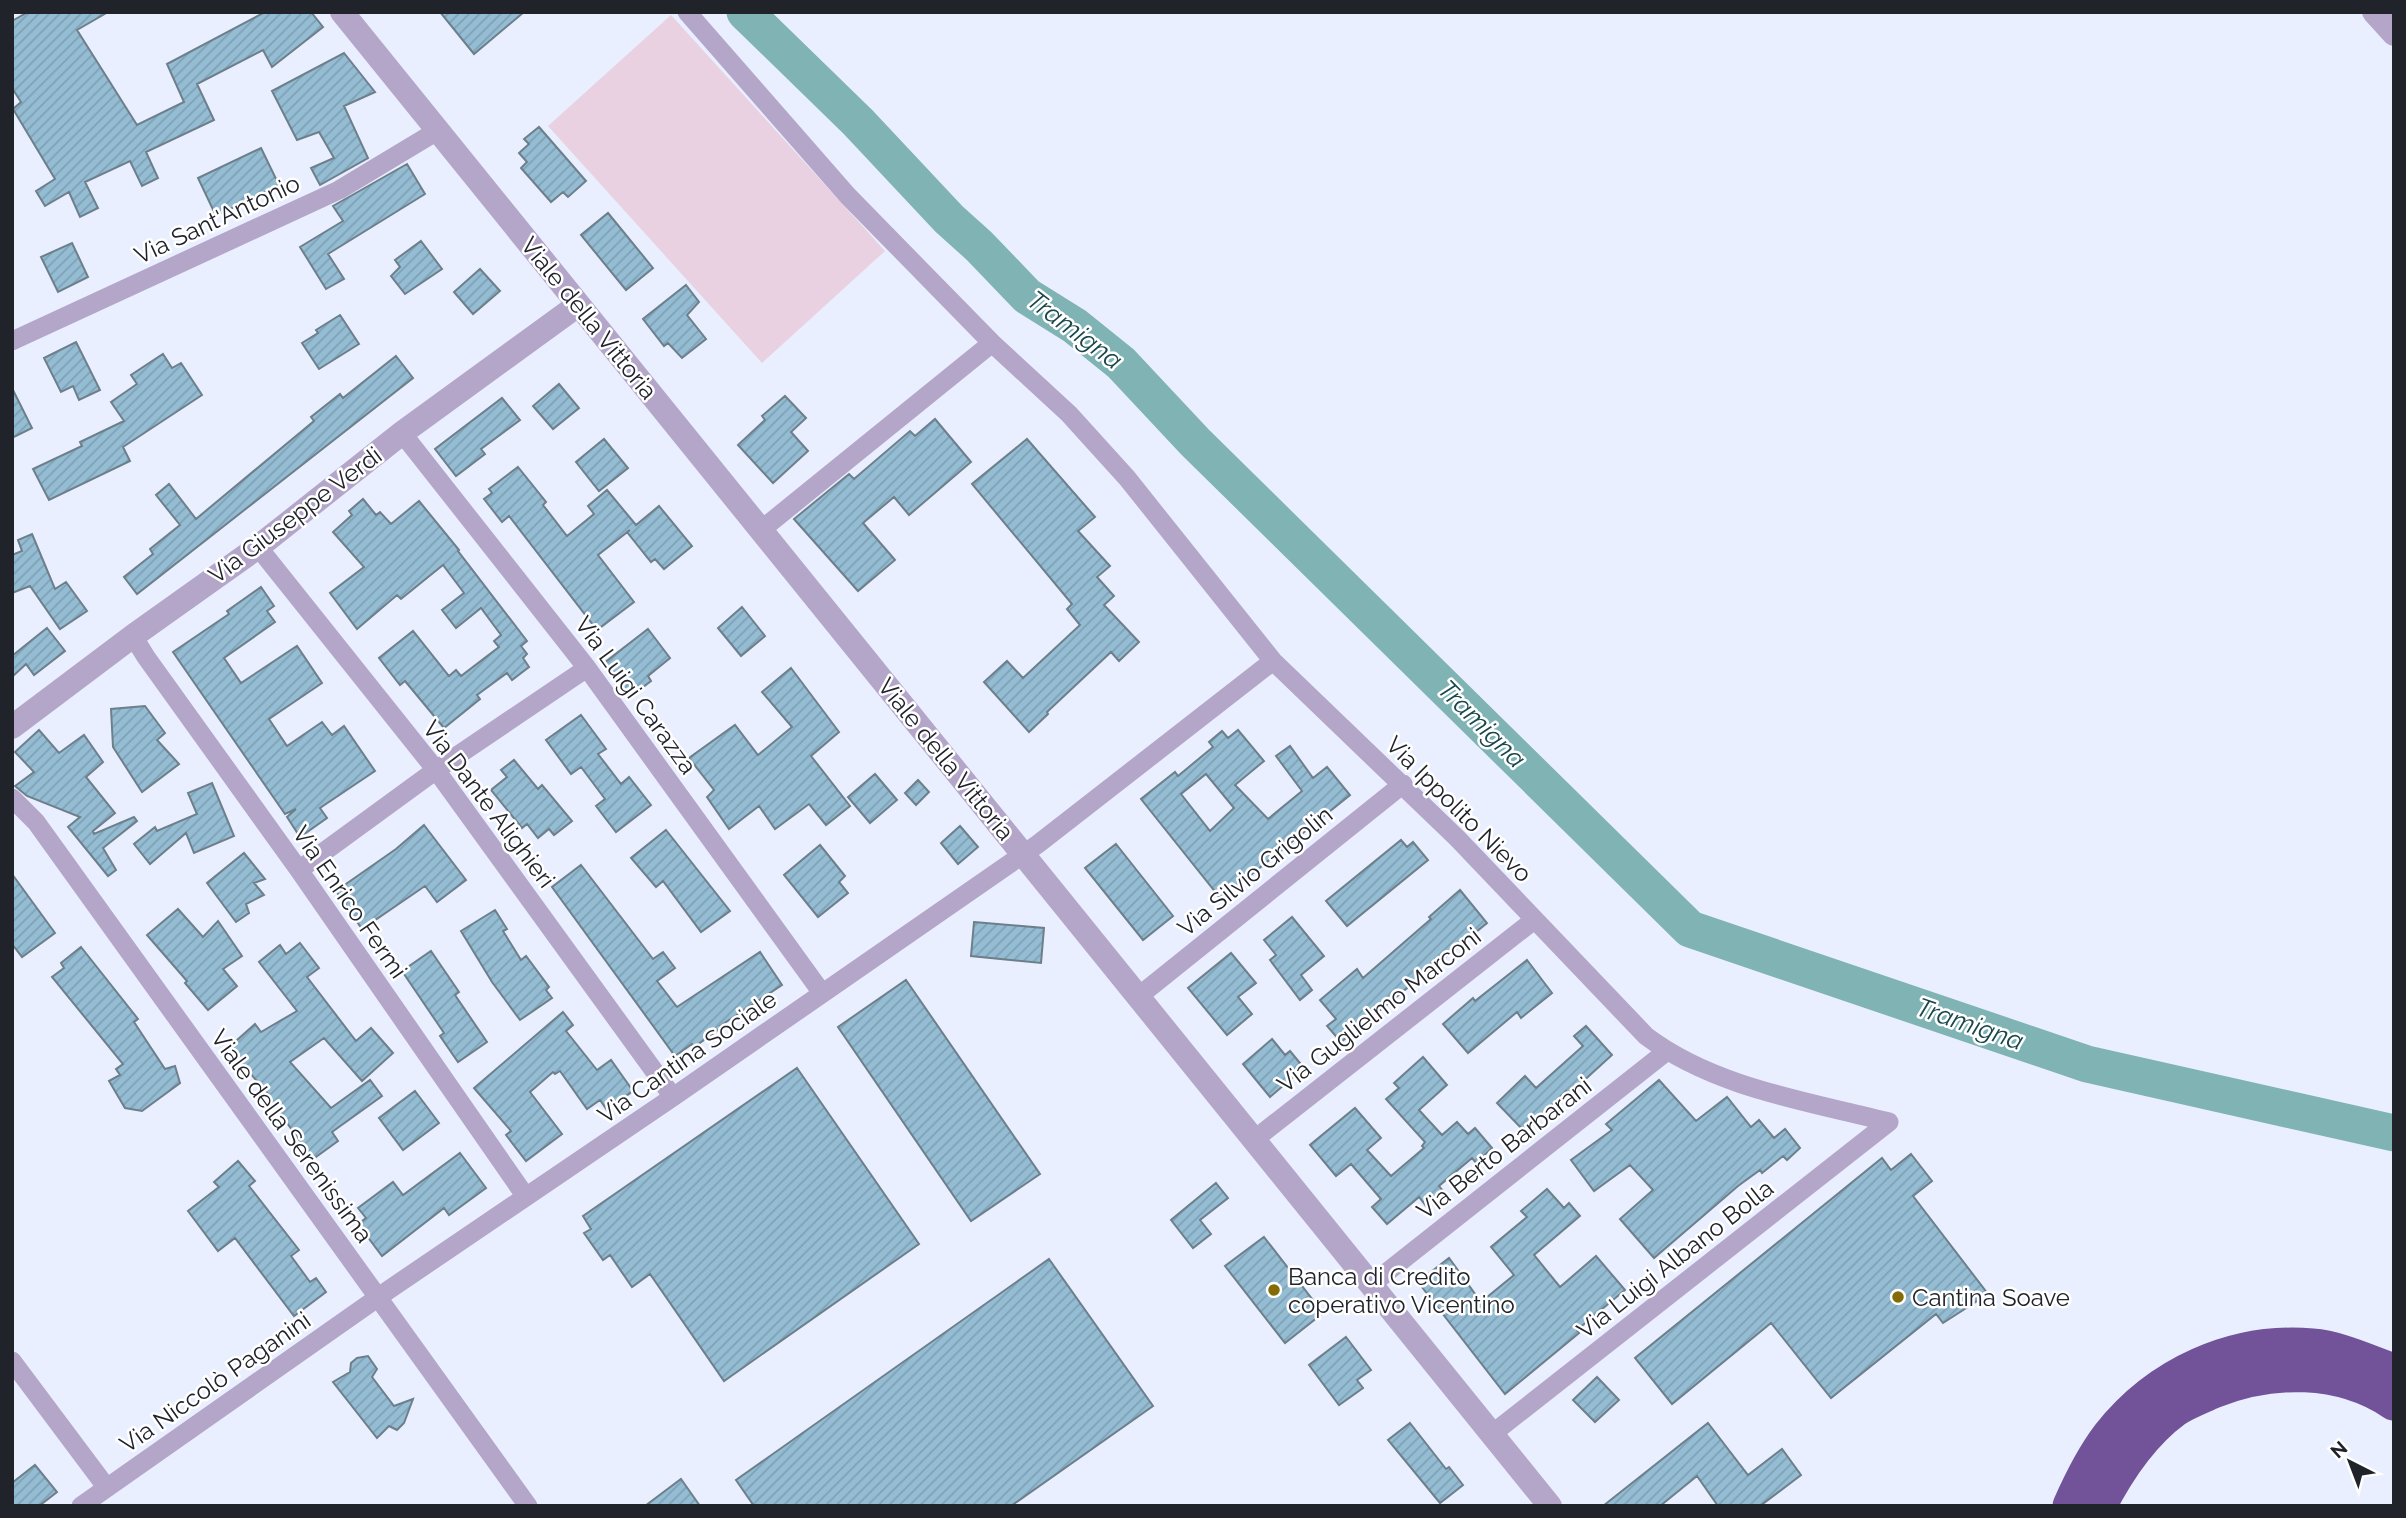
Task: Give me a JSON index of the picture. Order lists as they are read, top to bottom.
{
  "streets": {
    "street": [
      "Via Sant'Antonio",
      "Viale della Vittoria",
      "Via Giuseppe Verdi",
      "Via Luigi Carazza",
      "Via Dante Alighieri",
      "Via Ippolito Nievo",
      "Via Silvio Grigolin",
      "Via Enrico Fermi",
      "Via Guglielmo Marconi",
      "Via Cantina Sociale",
      "Viale della Serenissima",
      "Via Berto Barbarani",
      "Via Luigi Albano Bolla",
      "Via Niccolò Paganini"
    ]
  },
  "crossings": [
    ["Via Sant'Antonio", "Viale della Vittoria"],
    ["Viale della Vittoria", "Via Giuseppe Verdi"],
    ["Viale della Vittoria", "Via Silvio Grigolin"],
    ["Viale della Vittoria", "Via Guglielmo Marconi"],
    ["Viale della Vittoria", "Via Cantina Sociale"],
    ["Viale della Vittoria", "Via Berto Barbarani"],
    ["Viale della Vittoria", "Via Luigi Albano Bolla"],
    ["Via Giuseppe Verdi", "Via Luigi Carazza"],
    ["Via Giuseppe Verdi", "Via Dante Alighieri"],
    ["Via Giuseppe Verdi", "Via Enrico Fermi"],
    ["Via Luigi Carazza", "Via Cantina Sociale"],
    ["Via Dante Alighieri", "Via Cantina Sociale"],
    ["Via Ippolito Nievo", "Via Silvio Grigolin"],
    ["Via Ippolito Nievo", "Via Guglielmo Marconi"],
    ["Via Ippolito Nievo", "Via Berto Barbarani"],
    ["Via Ippolito Nievo", "Via Luigi Albano Bolla"],
    ["Via Enrico Fermi", "Via Cantina Sociale"],
    ["Via Cantina Sociale", "Viale della Serenissima"],
    ["Via Cantina Sociale", "Via Niccolò Paganini"],
    ["Viale della Serenissima", "Via Niccolò Paganini"]
  ],
  "water": ["Tramigna"],
  "places": ["Banca di Credito coperativo Vicentino", "Cantina Soave"],
  "north": "top left"
}
